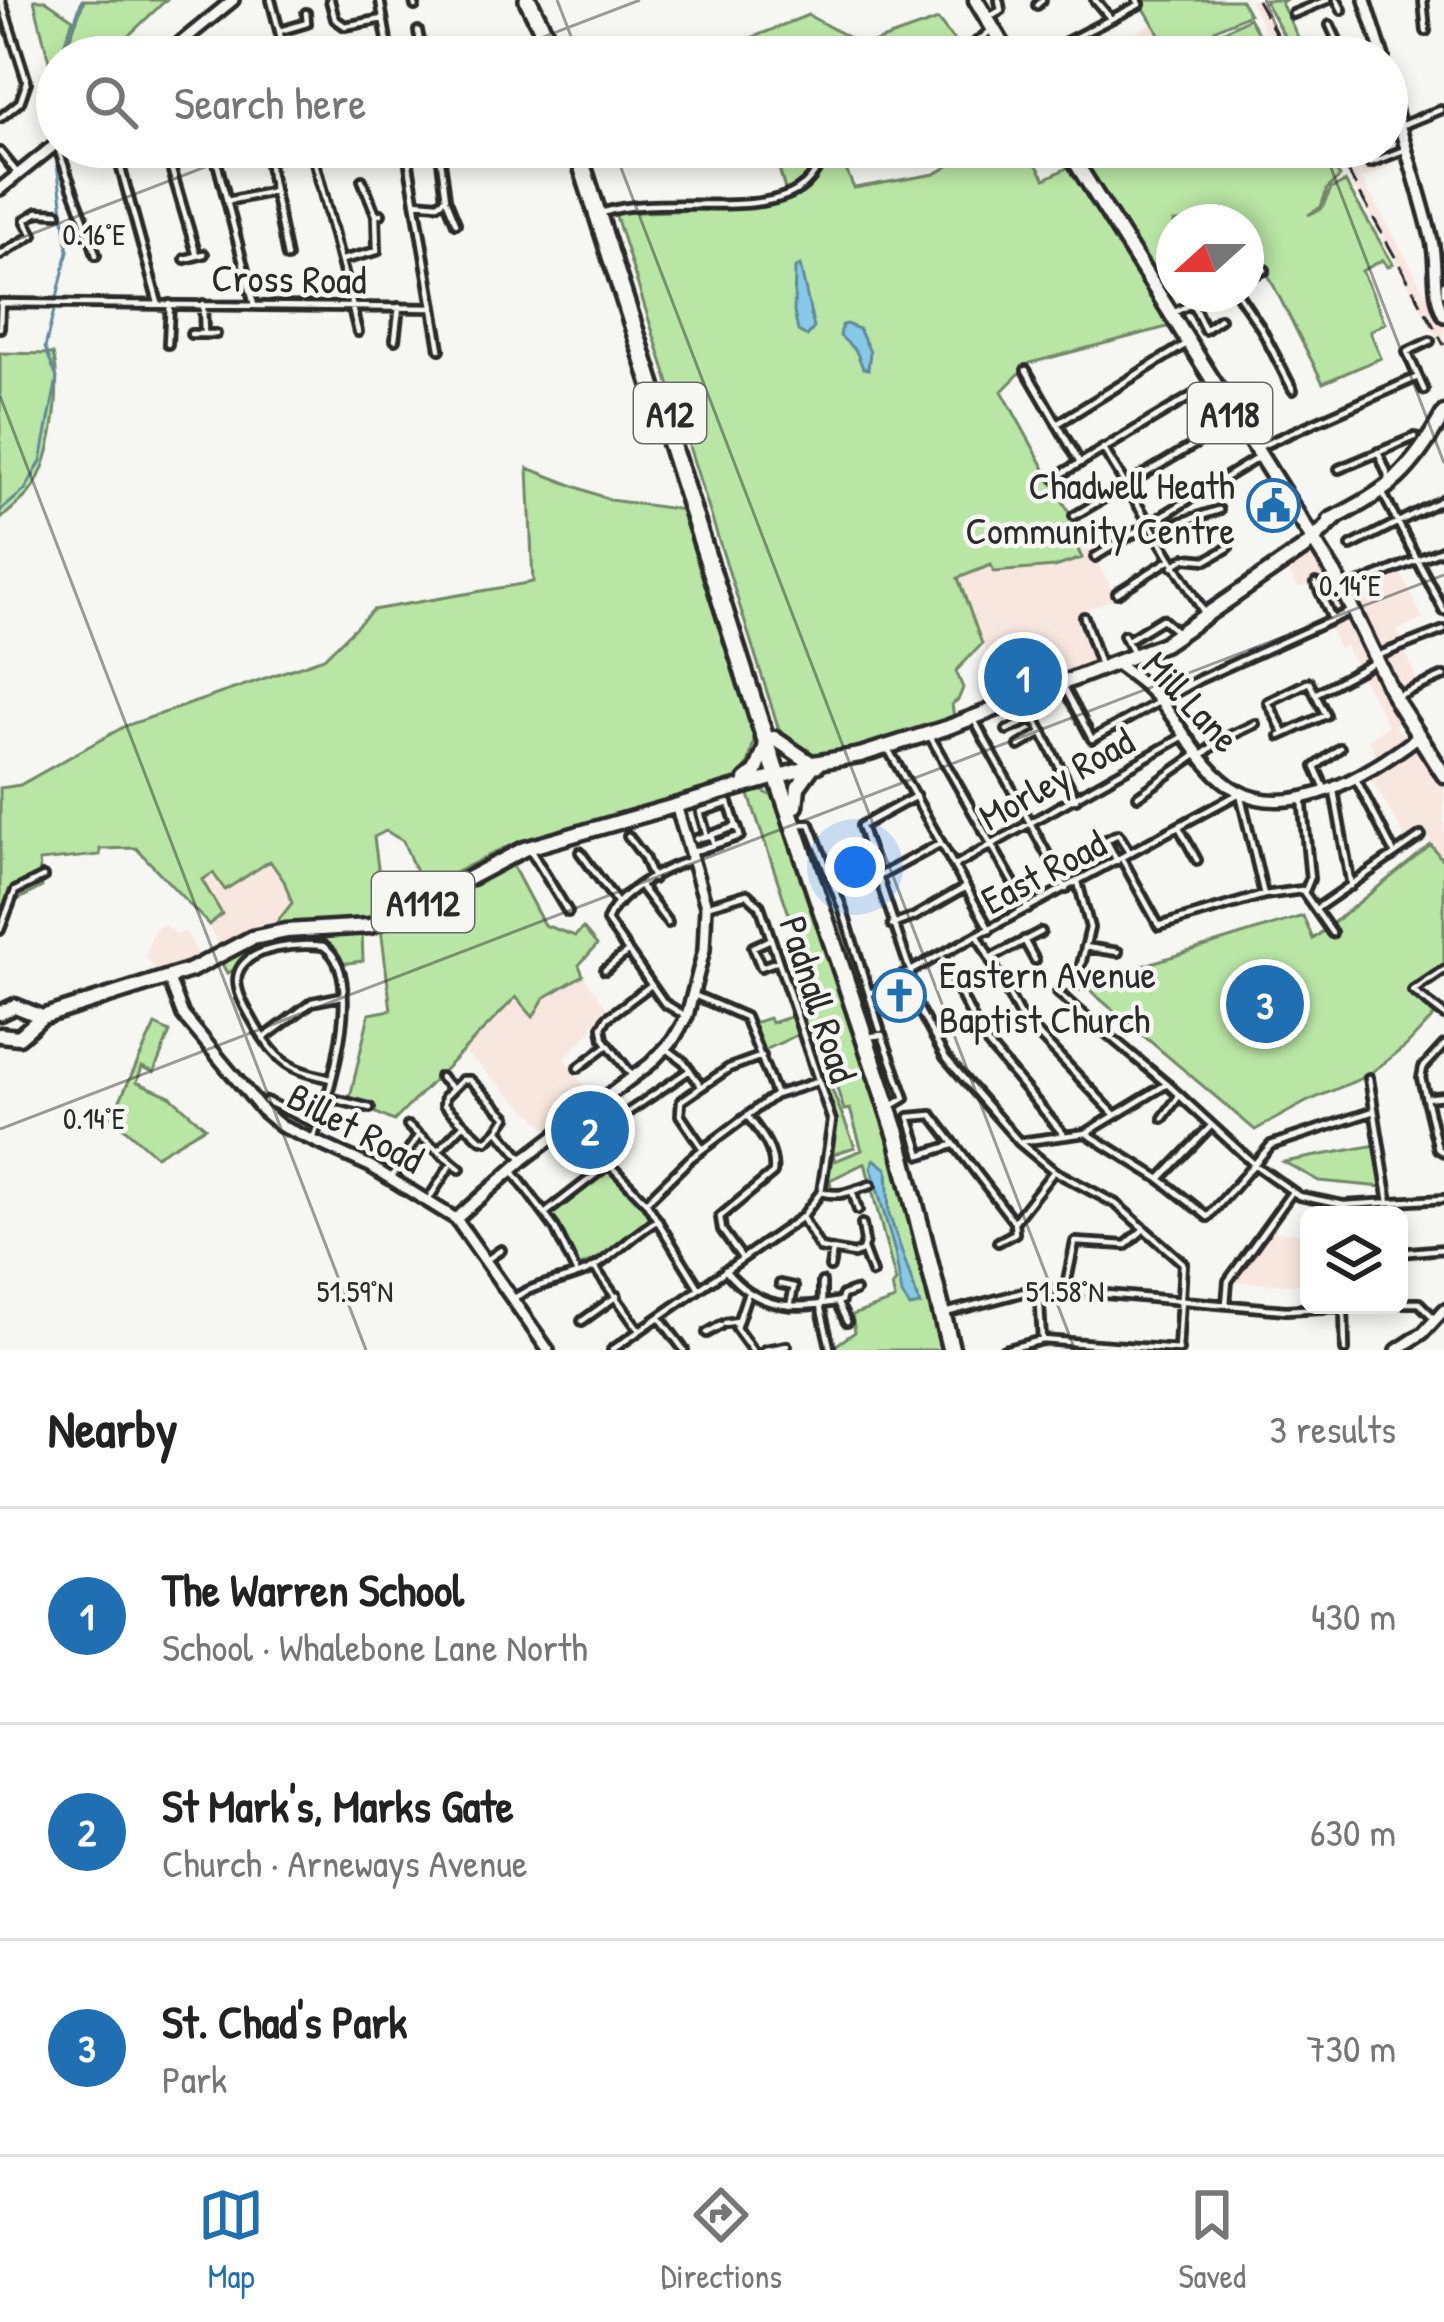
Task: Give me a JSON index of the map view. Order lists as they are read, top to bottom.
{
  "streets": {
    "highway": ["A12"],
    "main road": ["A118", "A1112"],
    "street": [
      "Cross Road",
      "Mill Lane",
      "Morley Road",
      "East Road",
      "Padnall Road",
      "Billet Road"
    ]
  },
  "crossings": [
    ["A12", "A1112"],
    ["A118", "Mill Lane"],
    ["A118", "A1112"],
    ["Mill Lane", "Morley Road"],
    ["Mill Lane", "East Road"],
    ["Mill Lane", "A1112"],
    ["A1112", "Billet Road"]
  ],
  "places": {
    "public building": ["Chadwell Heath Community Centre"],
    "church": ["Eastern Avenue Baptist Church"]
  },
  "north": "left",
  "page": {
    "search": "Search here",
    "pins": ["1", "3", "2"],
    "heading": ["Nearby", "3 results"],
    "list": [
      {
        "mark": "1",
        "name": "The Warren School",
        "note": "School · Whalebone Lane North",
        "value": "430 m"
      },
      {
        "mark": "2",
        "name": "St Mark's, Marks Gate",
        "note": "Church · Arneways Avenue",
        "value": "630 m"
      },
      {
        "mark": "3",
        "name": "St. Chad's Park",
        "note": "Park",
        "value": "730 m"
      }
    ],
    "nav": ["Map", "Directions", "Saved"]
  },
  "coordinates": [
    "0.16°E",
    "0.14°E",
    "51.59°N",
    "51.58°N"
  ]
}
